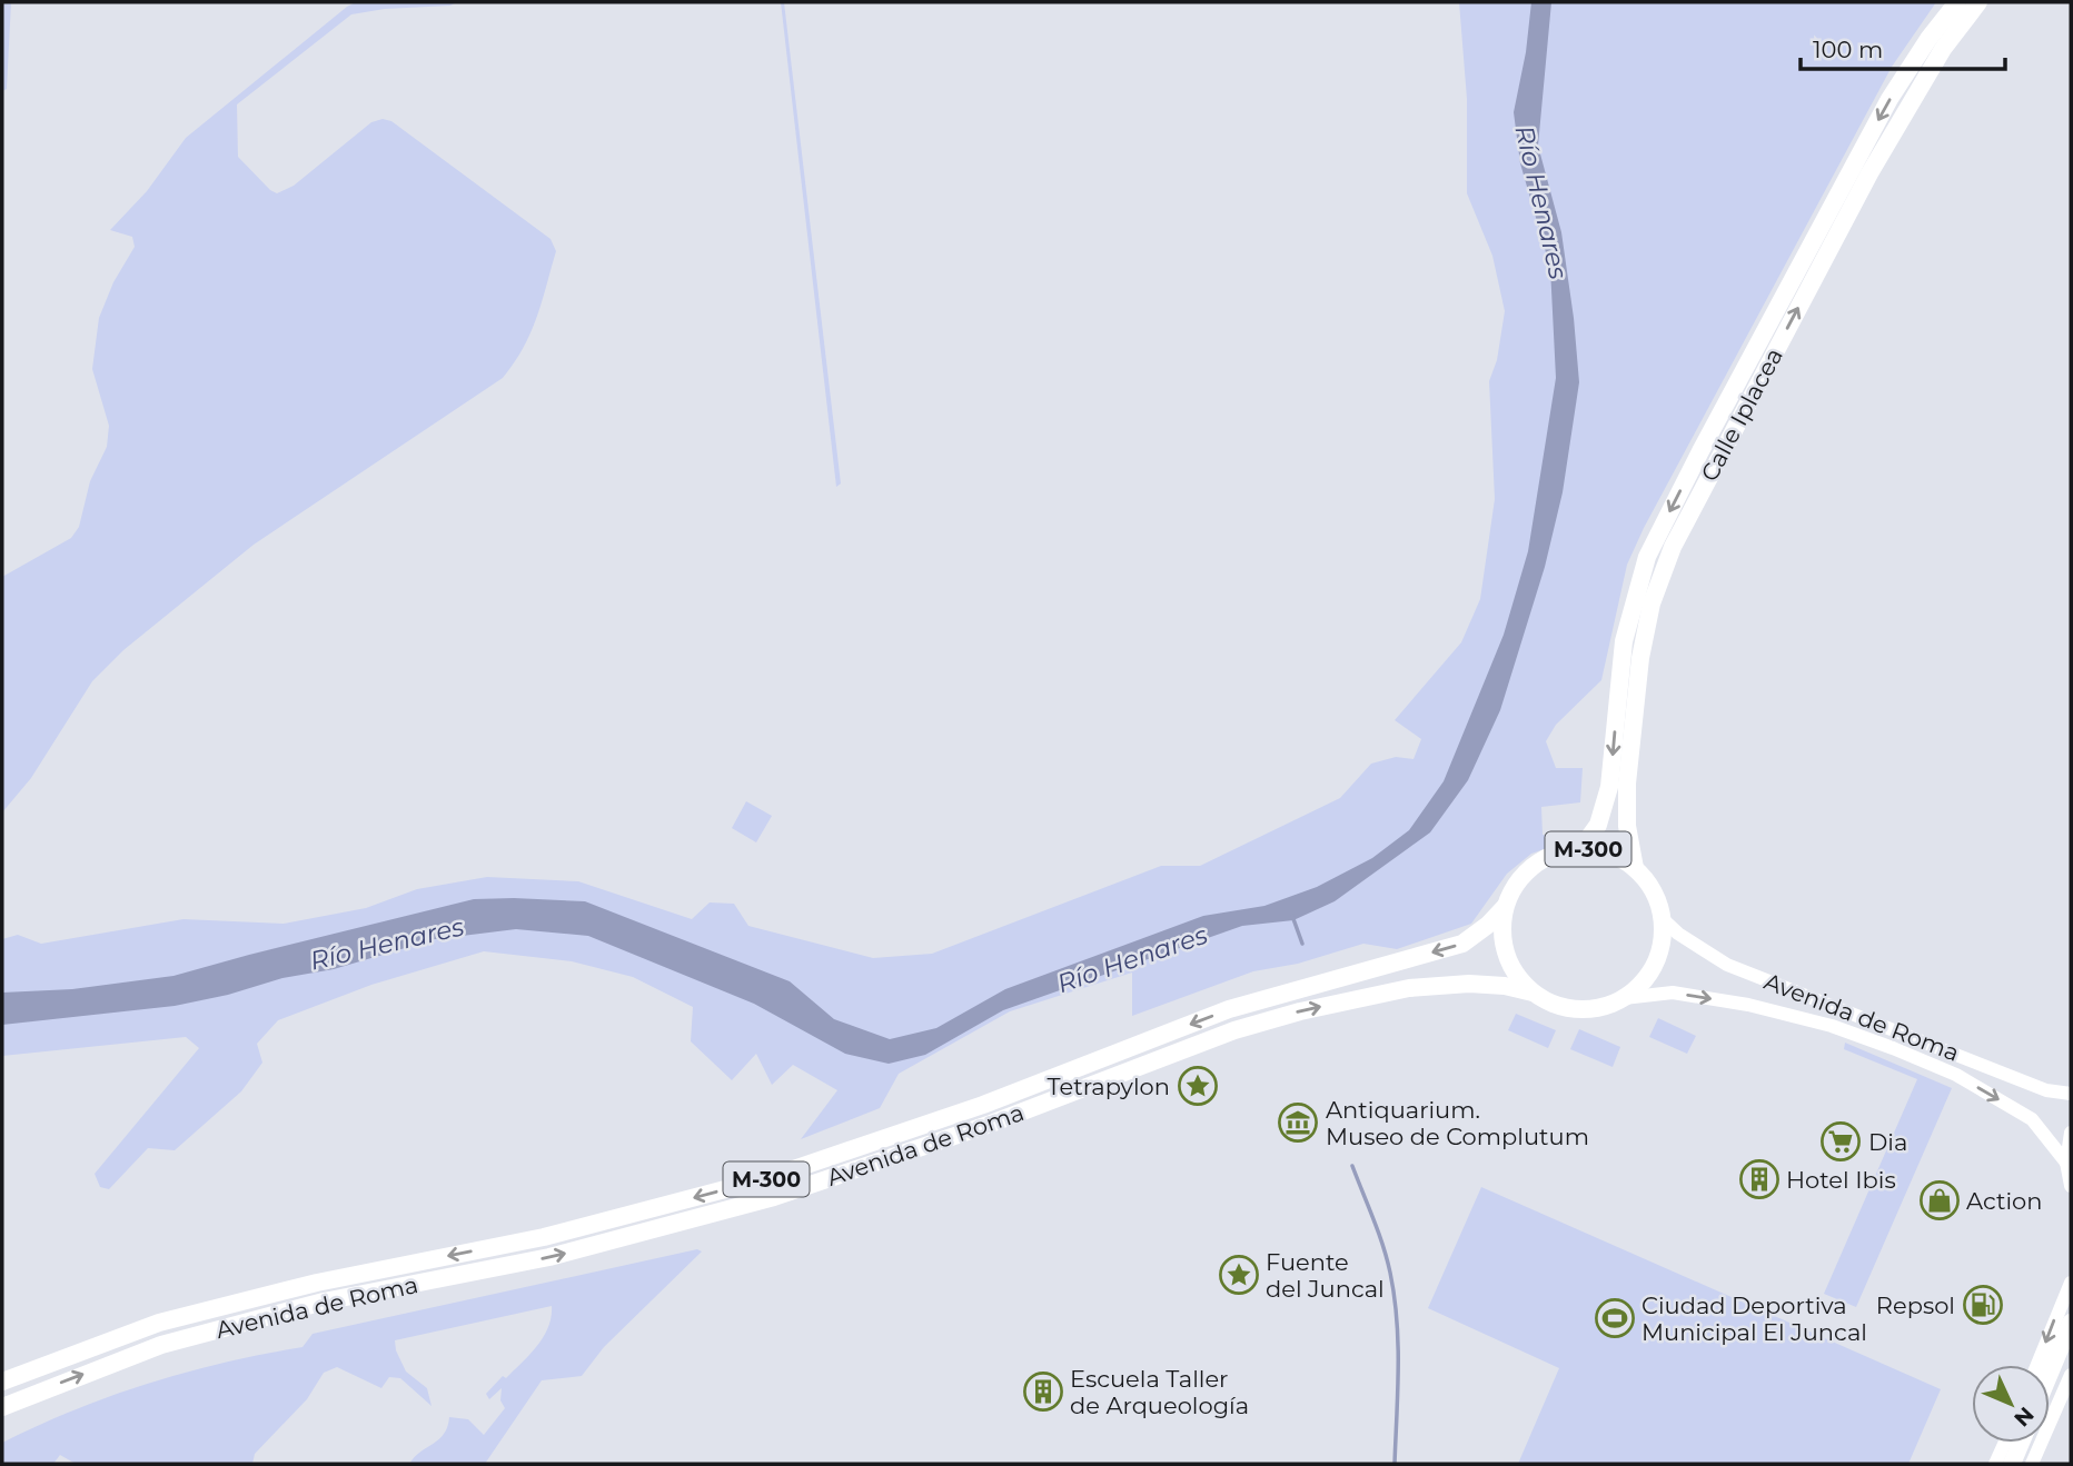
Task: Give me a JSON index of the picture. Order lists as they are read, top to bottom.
{
  "streets": {
    "main road": ["Calle Iplacea", "M-300", "Avenida de Roma"]
  },
  "crossings": [
    ["Calle Iplacea", "M-300"],
    ["Calle Iplacea", "Avenida de Roma"],
    ["M-300", "Avenida de Roma"]
  ],
  "water": ["Río Henares"],
  "places": {
    "place": ["Tetrapylon", "Fuente del Juncal"],
    "museum": ["Antiquarium. Museo de Complutum"],
    "supermarket": ["Dia"],
    "building": ["Hotel Ibis", "Escuela Taller de Arqueología"],
    "shop": ["Action"],
    "fuel station": ["Repsol"],
    "sports": ["Ciudad Deportiva Municipal El Juncal"]
  },
  "scale_bar": "100 m",
  "north": "bottom right"
}
